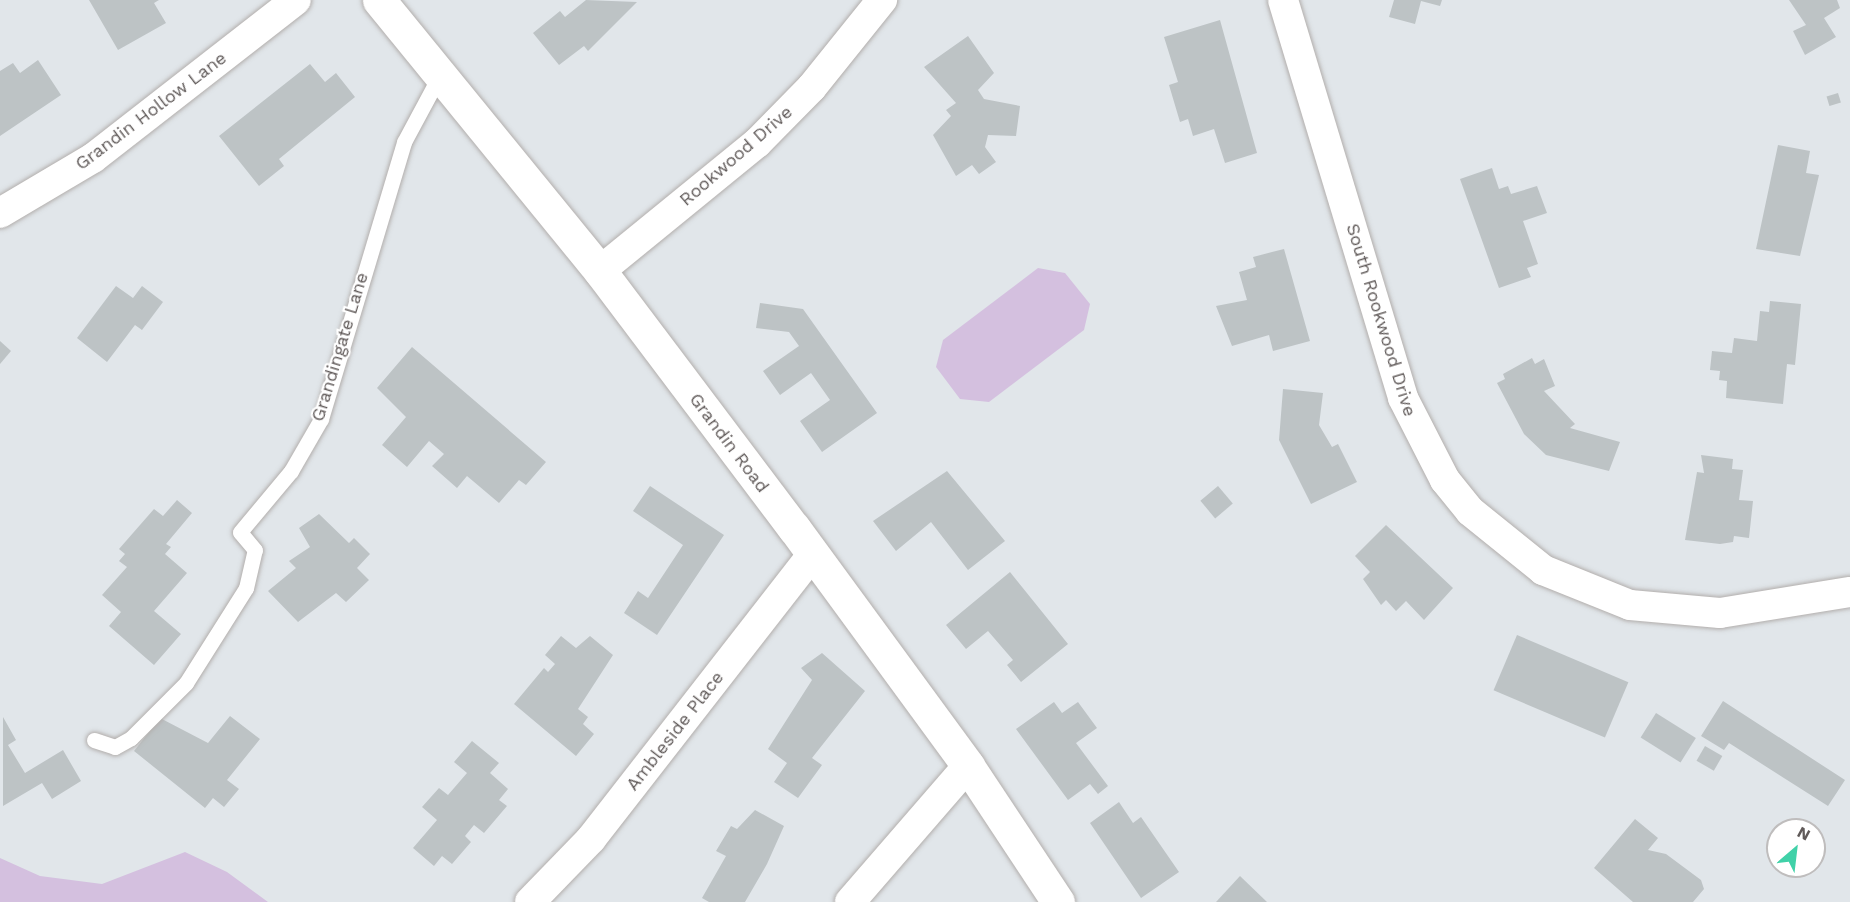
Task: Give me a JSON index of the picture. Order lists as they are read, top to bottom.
{
  "streets": {
    "street": [
      "Grandin Hollow Lane",
      "Rookwood Drive",
      "South Rookwood Drive",
      "Grandin Road",
      "Ambleside Place"
    ],
    "lane": ["Grandingate Lane"]
  },
  "crossings": [
    ["Rookwood Drive", "Grandin Road"],
    ["Grandingate Lane", "Grandin Road"],
    ["Grandin Road", "Ambleside Place"]
  ],
  "north": "top right"
}
